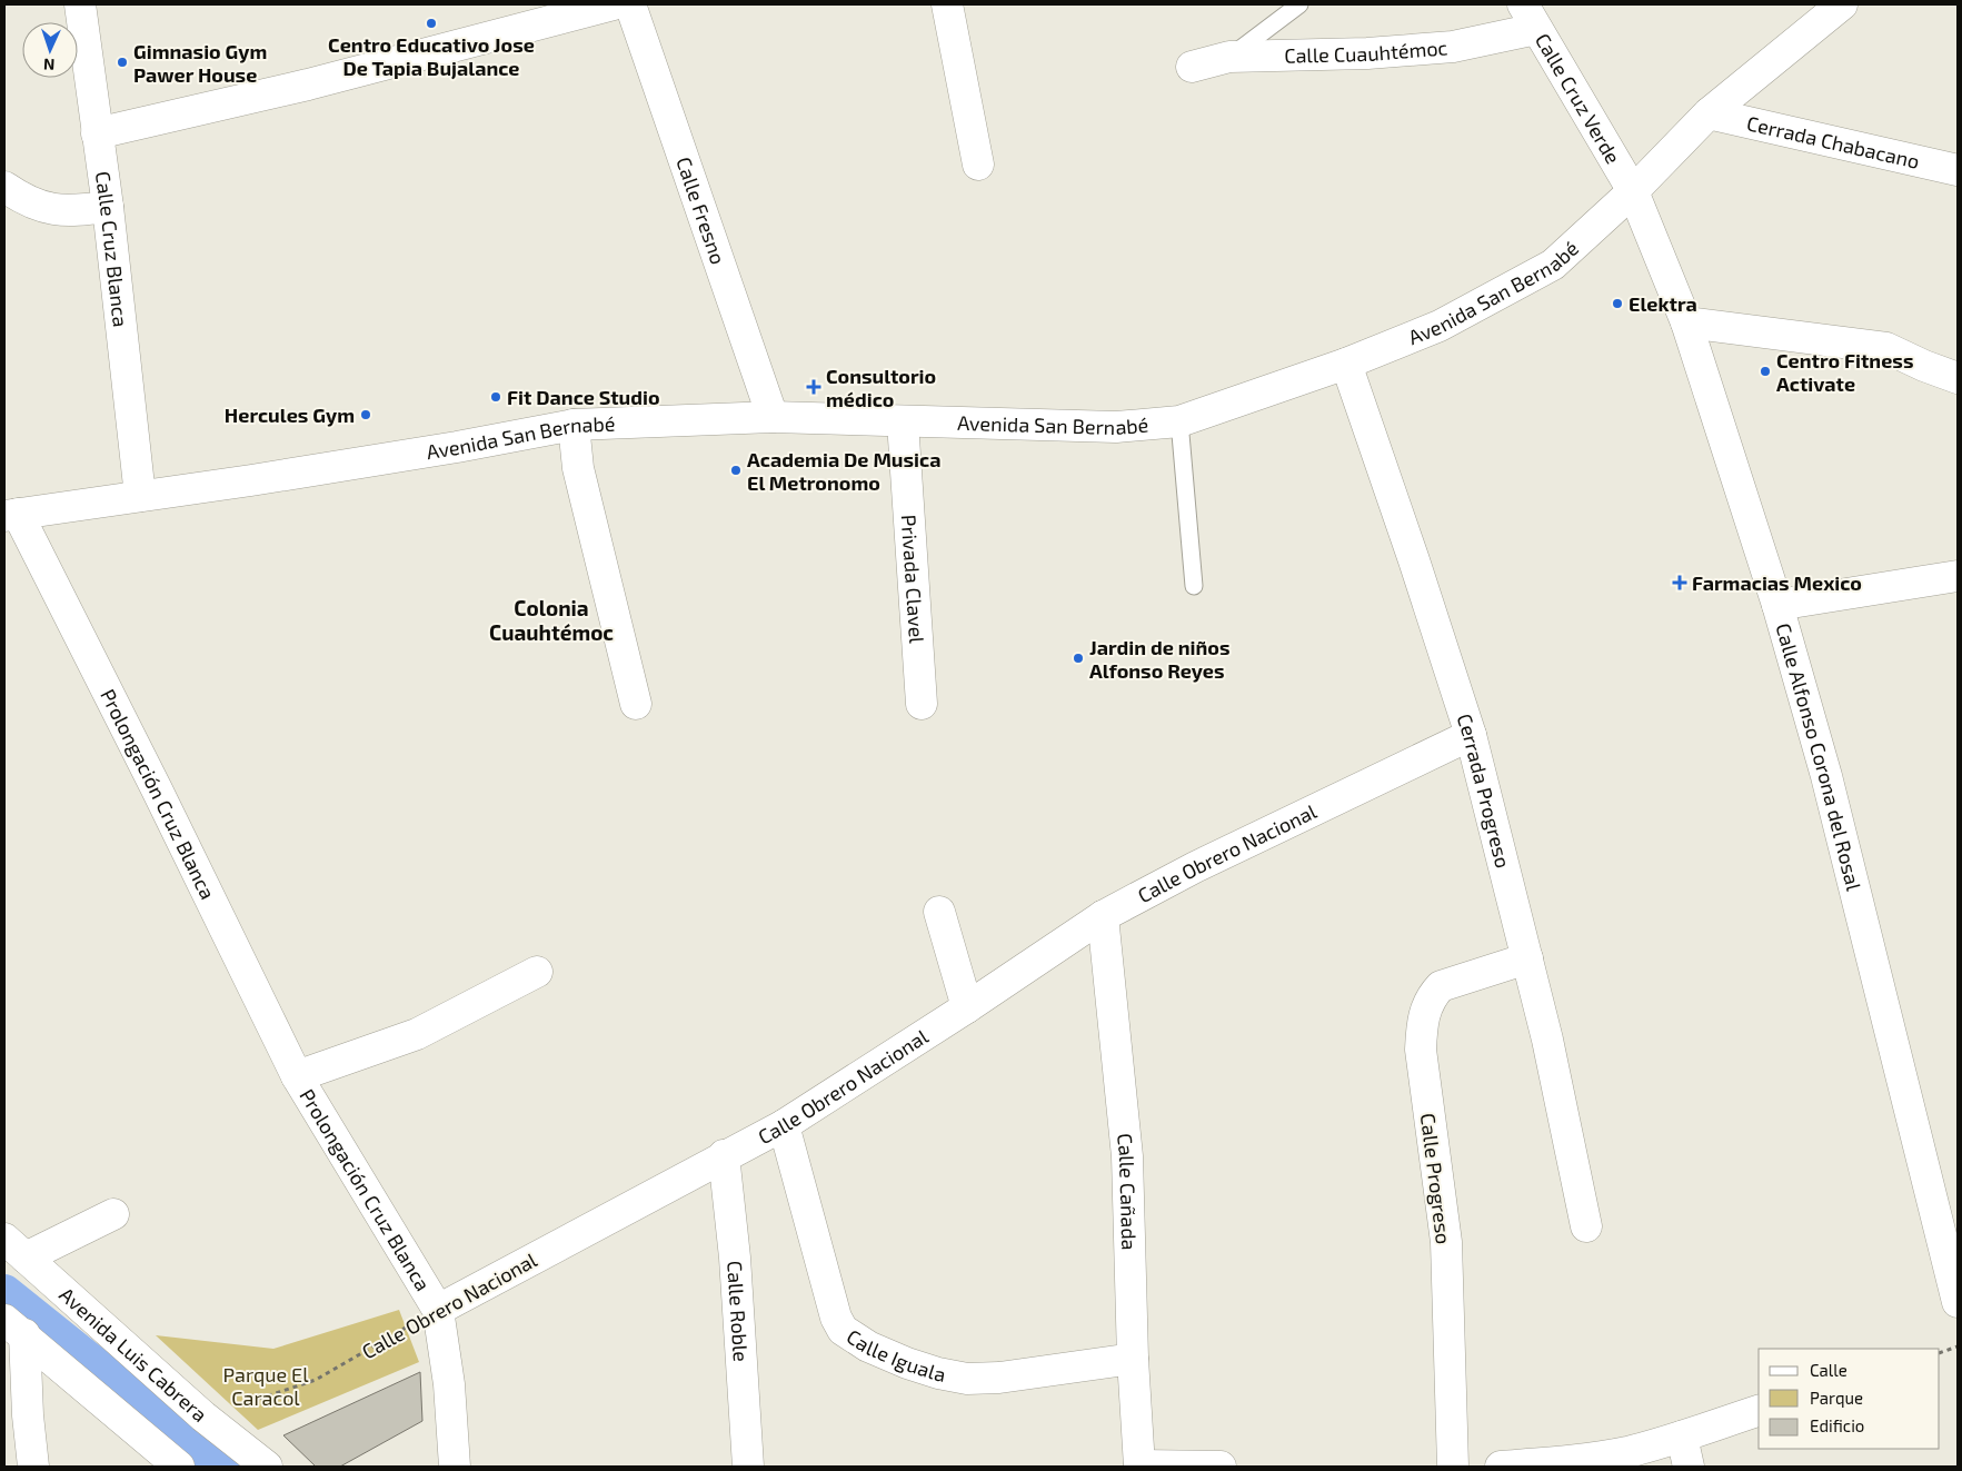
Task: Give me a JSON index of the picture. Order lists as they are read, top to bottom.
{
  "streets": {
    "street": [
      "Calle Cuauhtémoc",
      "Calle Cruz Verde",
      "Cerrada Chabacano",
      "Calle Fresno",
      "Calle Cruz Blanca",
      "Avenida San Bernabé",
      "Privada Clavel",
      "Calle Alfonso Corona del Rosal",
      "Cerrada Progreso",
      "Prolongación Cruz Blanca",
      "Calle Obrero Nacional",
      "Calle Progreso",
      "Calle Cañada",
      "Calle Roble",
      "Calle Iguala",
      "Avenida Luis Cabrera"
    ]
  },
  "crossings": [
    ["Calle Cuauhtémoc", "Calle Cruz Verde"],
    ["Calle Cruz Verde", "Avenida San Bernabé"],
    ["Calle Cruz Verde", "Calle Alfonso Corona del Rosal"],
    ["Cerrada Chabacano", "Avenida San Bernabé"],
    ["Calle Fresno", "Avenida San Bernabé"],
    ["Calle Cruz Blanca", "Avenida San Bernabé"],
    ["Avenida San Bernabé", "Privada Clavel"],
    ["Avenida San Bernabé", "Calle Alfonso Corona del Rosal"],
    ["Avenida San Bernabé", "Cerrada Progreso"],
    ["Avenida San Bernabé", "Prolongación Cruz Blanca"],
    ["Cerrada Progreso", "Calle Obrero Nacional"],
    ["Cerrada Progreso", "Calle Progreso"],
    ["Prolongación Cruz Blanca", "Calle Obrero Nacional"],
    ["Calle Obrero Nacional", "Calle Cañada"],
    ["Calle Obrero Nacional", "Calle Roble"],
    ["Calle Obrero Nacional", "Calle Iguala"],
    ["Calle Obrero Nacional", "Avenida Luis Cabrera"],
    ["Calle Cañada", "Calle Iguala"]
  ],
  "districts": ["Colonia Cuauhtémoc"],
  "parks": ["Parque El Caracol"],
  "places": {
    "other": [
      "Centro Educativo Jose De Tapia Bujalance",
      "Gimnasio Gym Pawer House",
      "Elektra",
      "Centro Fitness Activate",
      "Fit Dance Studio",
      "Hercules Gym",
      "Academia De Musica El Metronomo",
      "Jardin de niños Alfonso Reyes"
    ],
    "health": ["Consultorio médico", "Farmacias Mexico"]
  },
  "legend": ["Calle", "Parque", "Edificio"],
  "north": "bottom"
}
